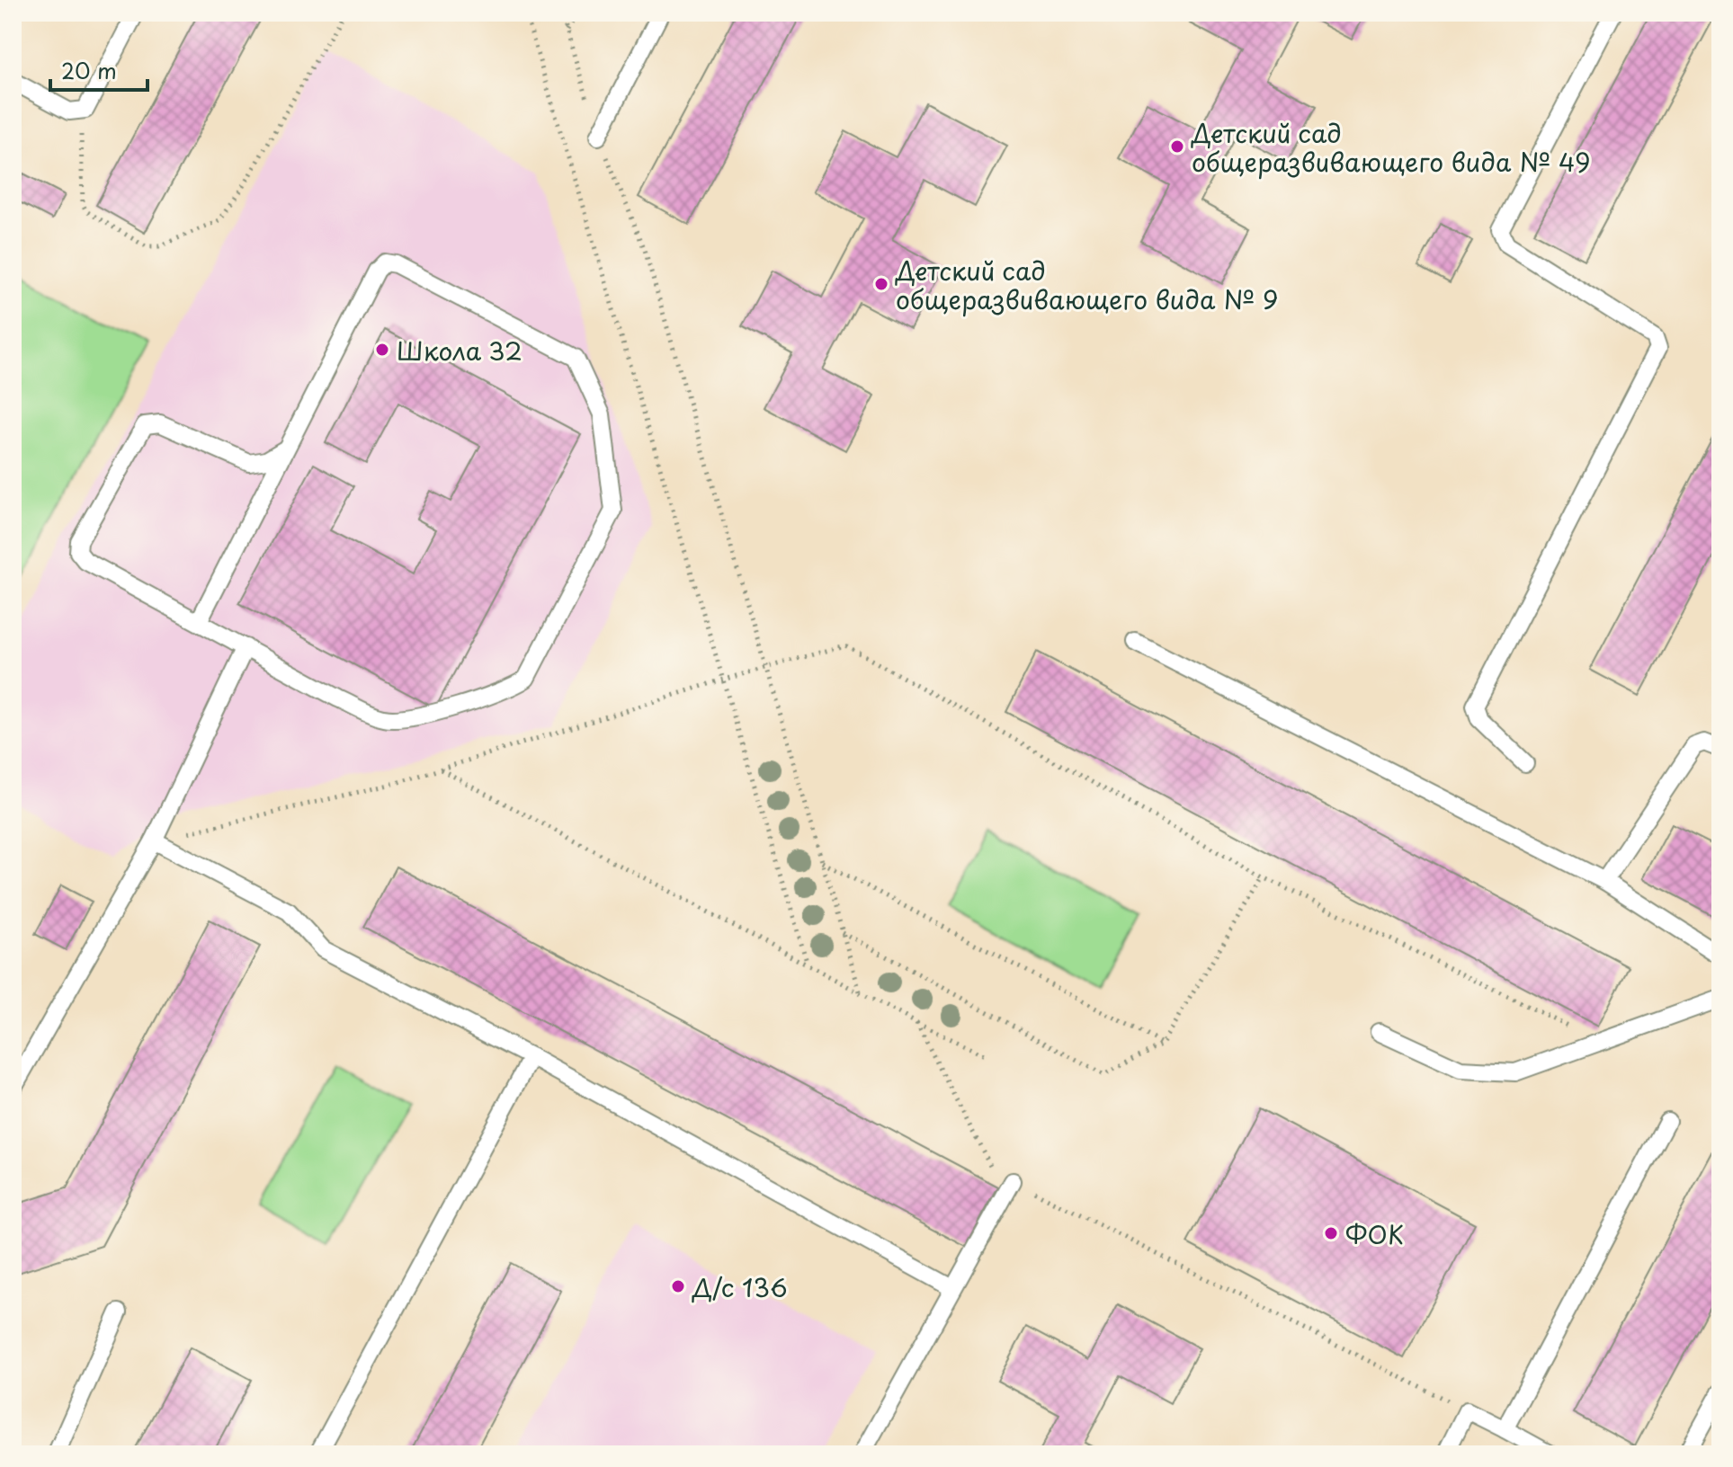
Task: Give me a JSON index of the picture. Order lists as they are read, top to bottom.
{
  "places": [
    "Детский сад общеразвивающего вида № 49",
    "Детский сад общеразвивающего вида № 9",
    "Школа 32",
    "ФОК",
    "Д/с 136"
  ],
  "scale_bar": "20 m"
}
